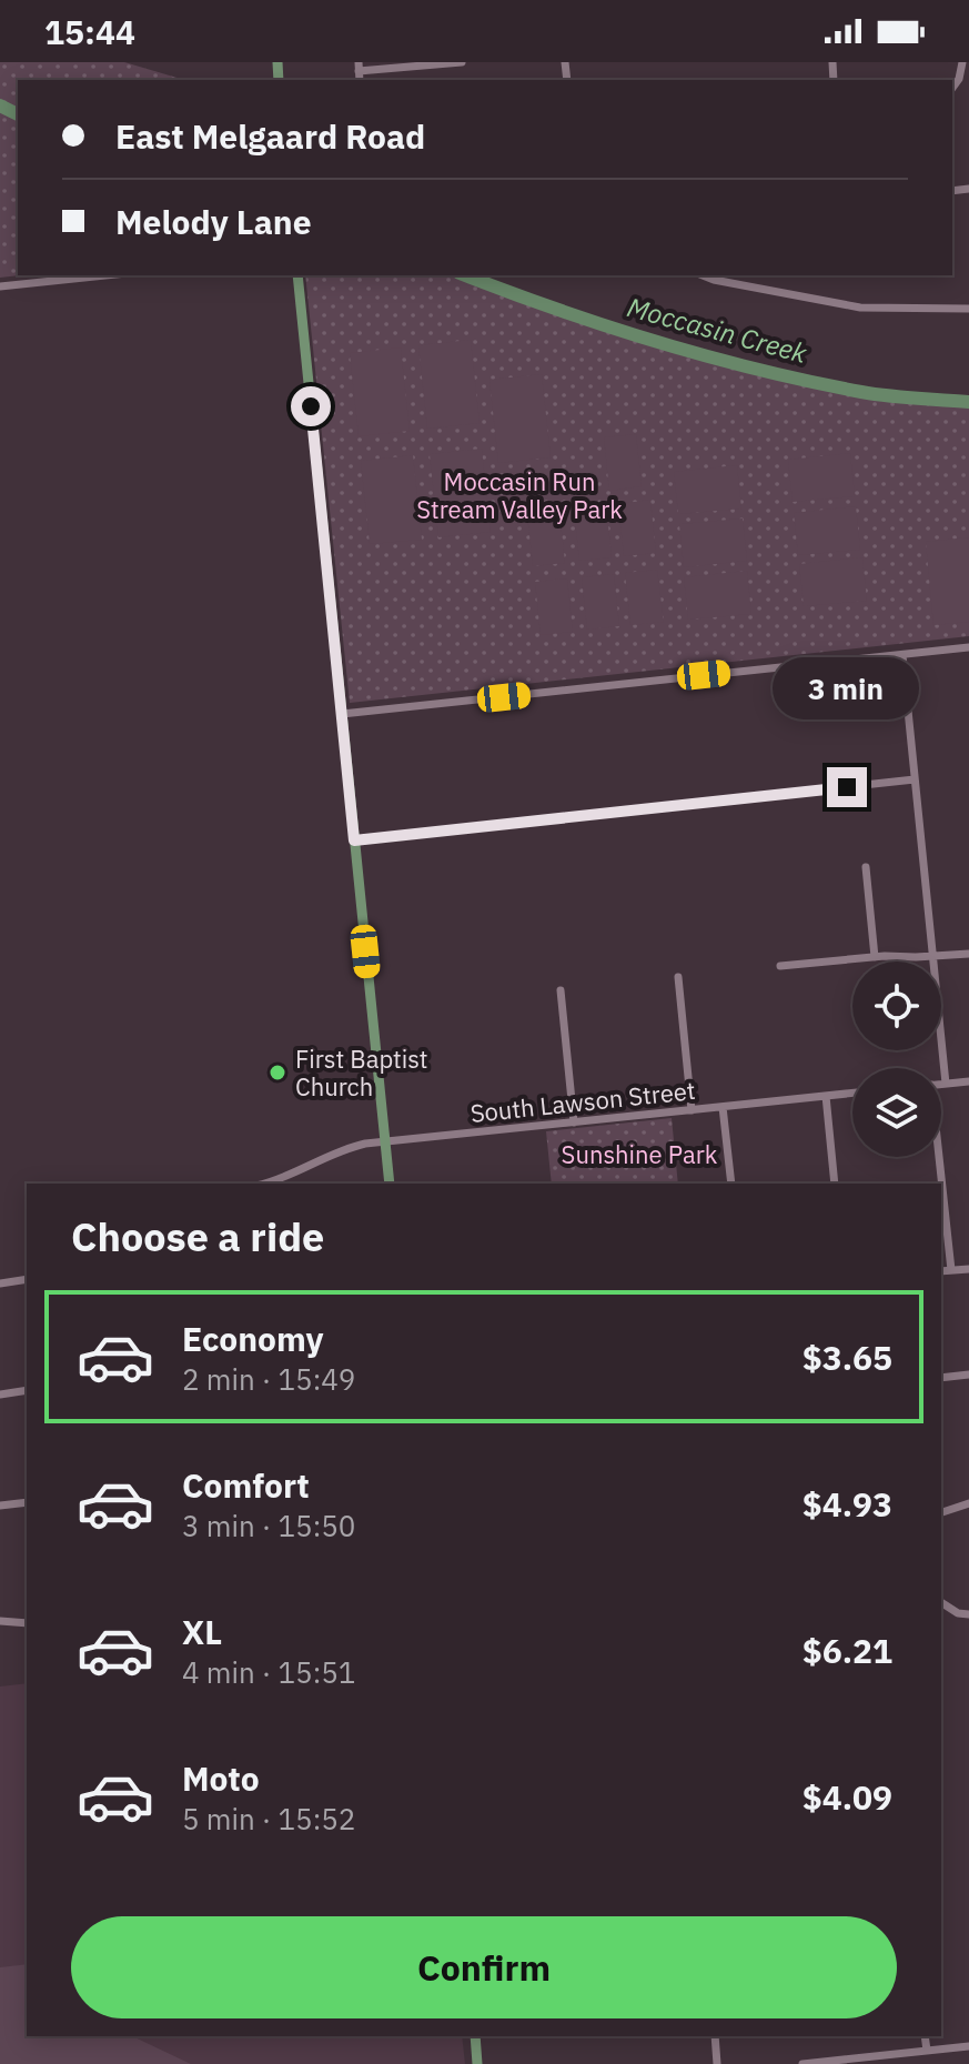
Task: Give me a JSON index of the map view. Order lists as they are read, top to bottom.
{
  "streets": {
    "street": ["South Lawson Street"]
  },
  "water": ["Moccasin Creek"],
  "parks": ["Moccasin Run Stream Valley Park", "Sunshine Park"],
  "places": ["First Baptist Church"],
  "page": {
    "status": "15:44",
    "banner": ["East Melgaard Road", "Melody Lane"],
    "bubble": "3 min",
    "heading": "Choose a ride",
    "list": [
      {
        "name": "Economy",
        "note": "2 min · 15:49",
        "value": "$3.65"
      },
      {
        "name": "Comfort",
        "note": "3 min · 15:50",
        "value": "$4.93"
      },
      {
        "name": "XL",
        "note": "4 min · 15:51",
        "value": "$6.21"
      },
      {
        "name": "Moto",
        "note": "5 min · 15:52",
        "value": "$4.09"
      }
    ],
    "buttons": "Confirm"
  }
}
